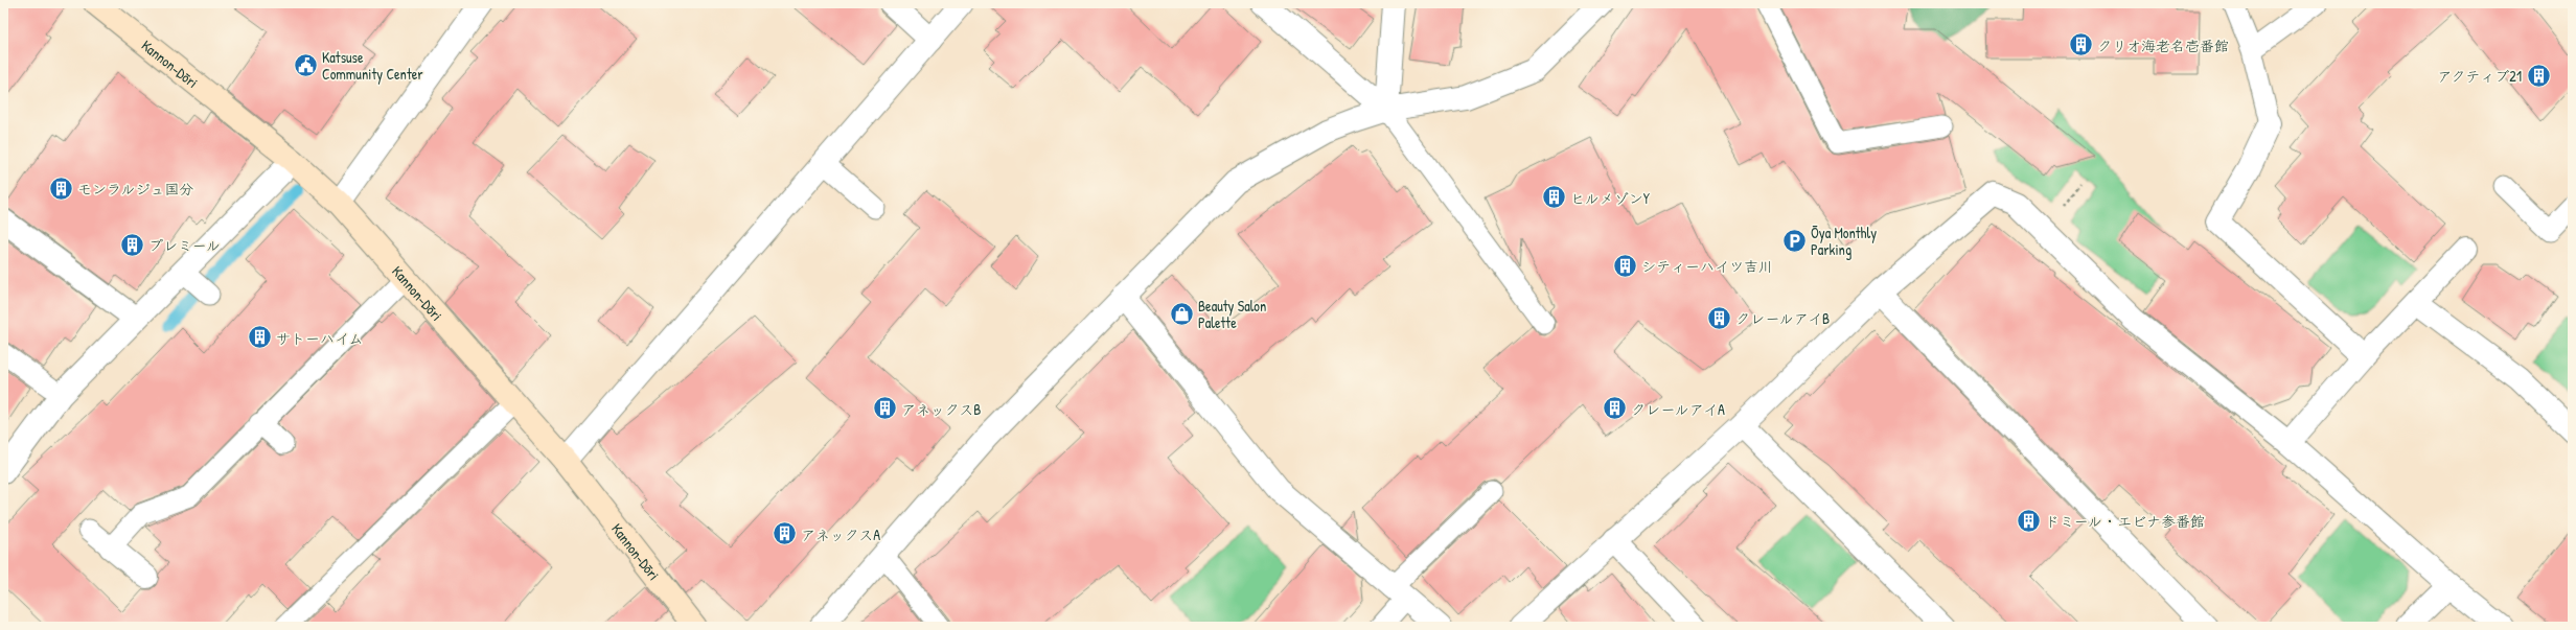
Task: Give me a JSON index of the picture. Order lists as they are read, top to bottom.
{
  "streets": {
    "main road": ["Kannon-Dōri"]
  },
  "places": {
    "building": [
      "クリオ海老名壱番館",
      "アクティブ21",
      "モンラルジュ国分",
      "ヒルメゾンY",
      "プレミール",
      "シティーハイツ吉川",
      "クレールアイB",
      "サトーハイム",
      "アネックスB",
      "クレールアイA",
      "ドミール・エビナ参番館",
      "アネックスA"
    ],
    "public building": ["Katsuse Community Center"],
    "parking": ["Ōya Monthly Parking"],
    "shop": ["Beauty Salon Palette"]
  }
}
